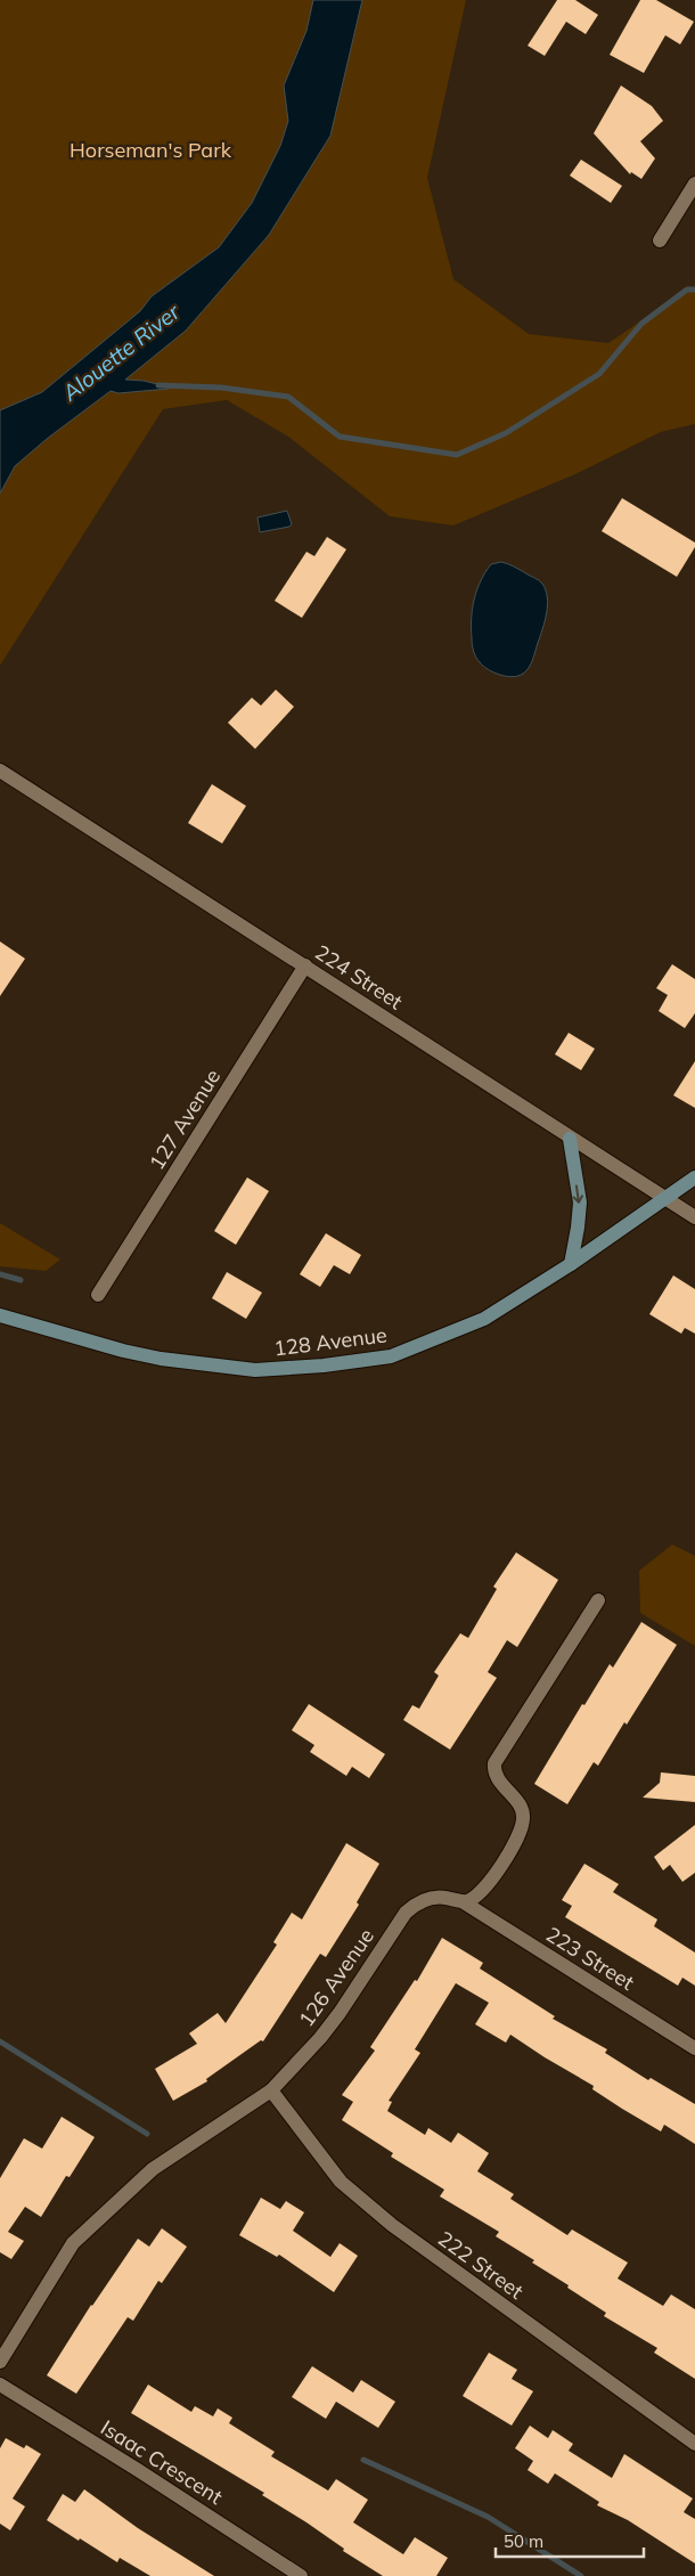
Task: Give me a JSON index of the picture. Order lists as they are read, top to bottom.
{
  "streets": {
    "main road": ["128 Avenue"],
    "street": [
      "224 Street",
      "127 Avenue",
      "223 Street",
      "126 Avenue",
      "222 Street",
      "Isaac Crescent"
    ]
  },
  "crossings": [
    ["224 Street", "127 Avenue"],
    ["224 Street", "128 Avenue"],
    ["223 Street", "126 Avenue"],
    ["126 Avenue", "222 Street"]
  ],
  "water": ["Alouette River"],
  "parks": ["Horseman's Park"],
  "scale_bar": "50 m"
}
